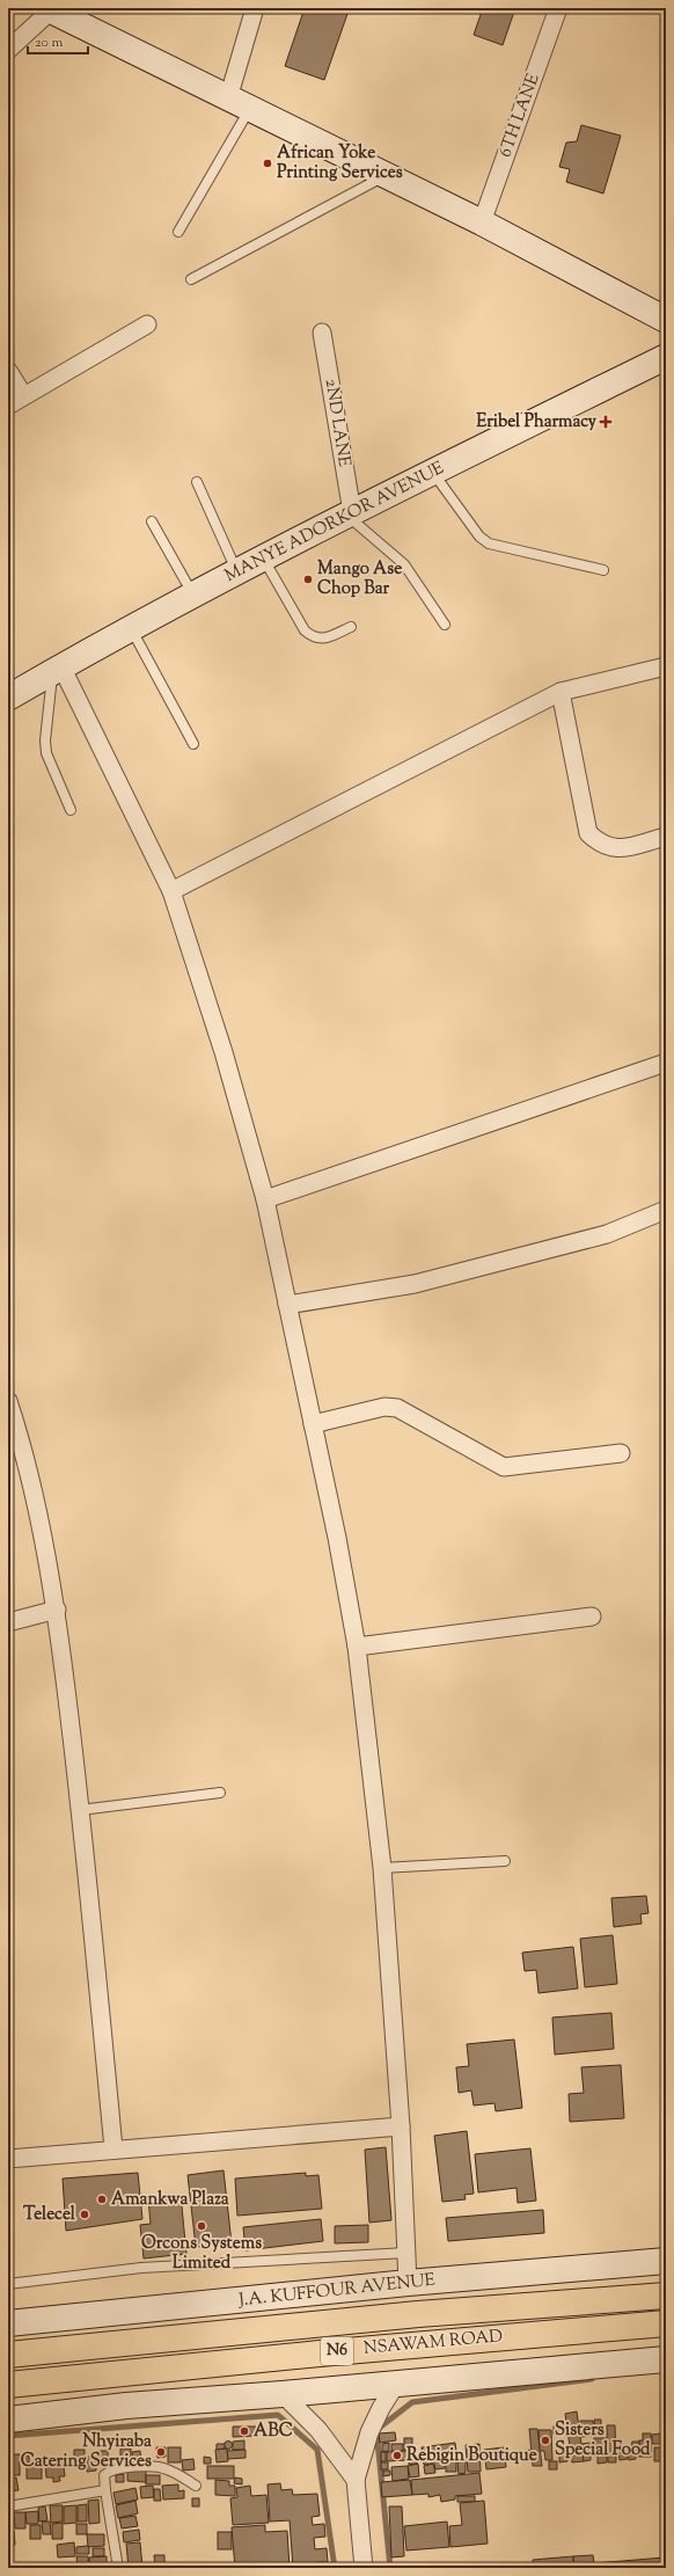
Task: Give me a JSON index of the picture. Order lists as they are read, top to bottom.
{
  "streets": {
    "highway": ["NSAWAM ROAD", "N6"],
    "street": [
      "6TH LANE",
      "2ND LANE",
      "MANYE ADORKOR AVENUE",
      "J.A. KUFFOUR AVENUE"
    ]
  },
  "crossings": [
    ["2ND LANE", "MANYE ADORKOR AVENUE"]
  ],
  "places": {
    "other": [
      "African Yoke Printing Services",
      "Mango Ase Chop Bar",
      "Amankwa Plaza",
      "Telecel",
      "Orcons Systems Limited",
      "ABC",
      "Sisters Special Food",
      "Nhyiraba Catering Services",
      "Rebigin Boutique"
    ],
    "health": ["Eribel Pharmacy"]
  },
  "scale_bar": "20 m"
}
